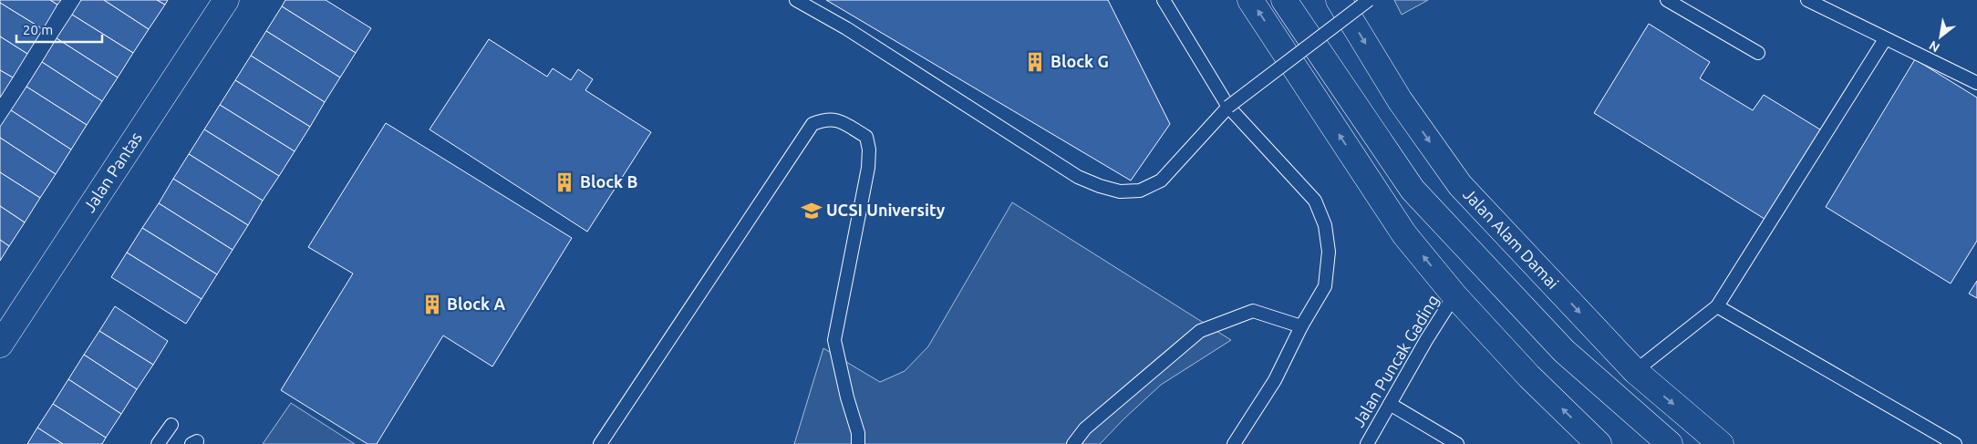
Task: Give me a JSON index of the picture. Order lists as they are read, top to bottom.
{
  "streets": {
    "main road": ["Jalan Pantas", "Jalan Alam Damai"],
    "lane": ["Jalan Puncak Gading"]
  },
  "places": {
    "building": ["Block G", "Block B", "Block A"],
    "school or university": ["UCSI University"]
  },
  "scale_bar": "20 m",
  "north": "bottom left"
}
